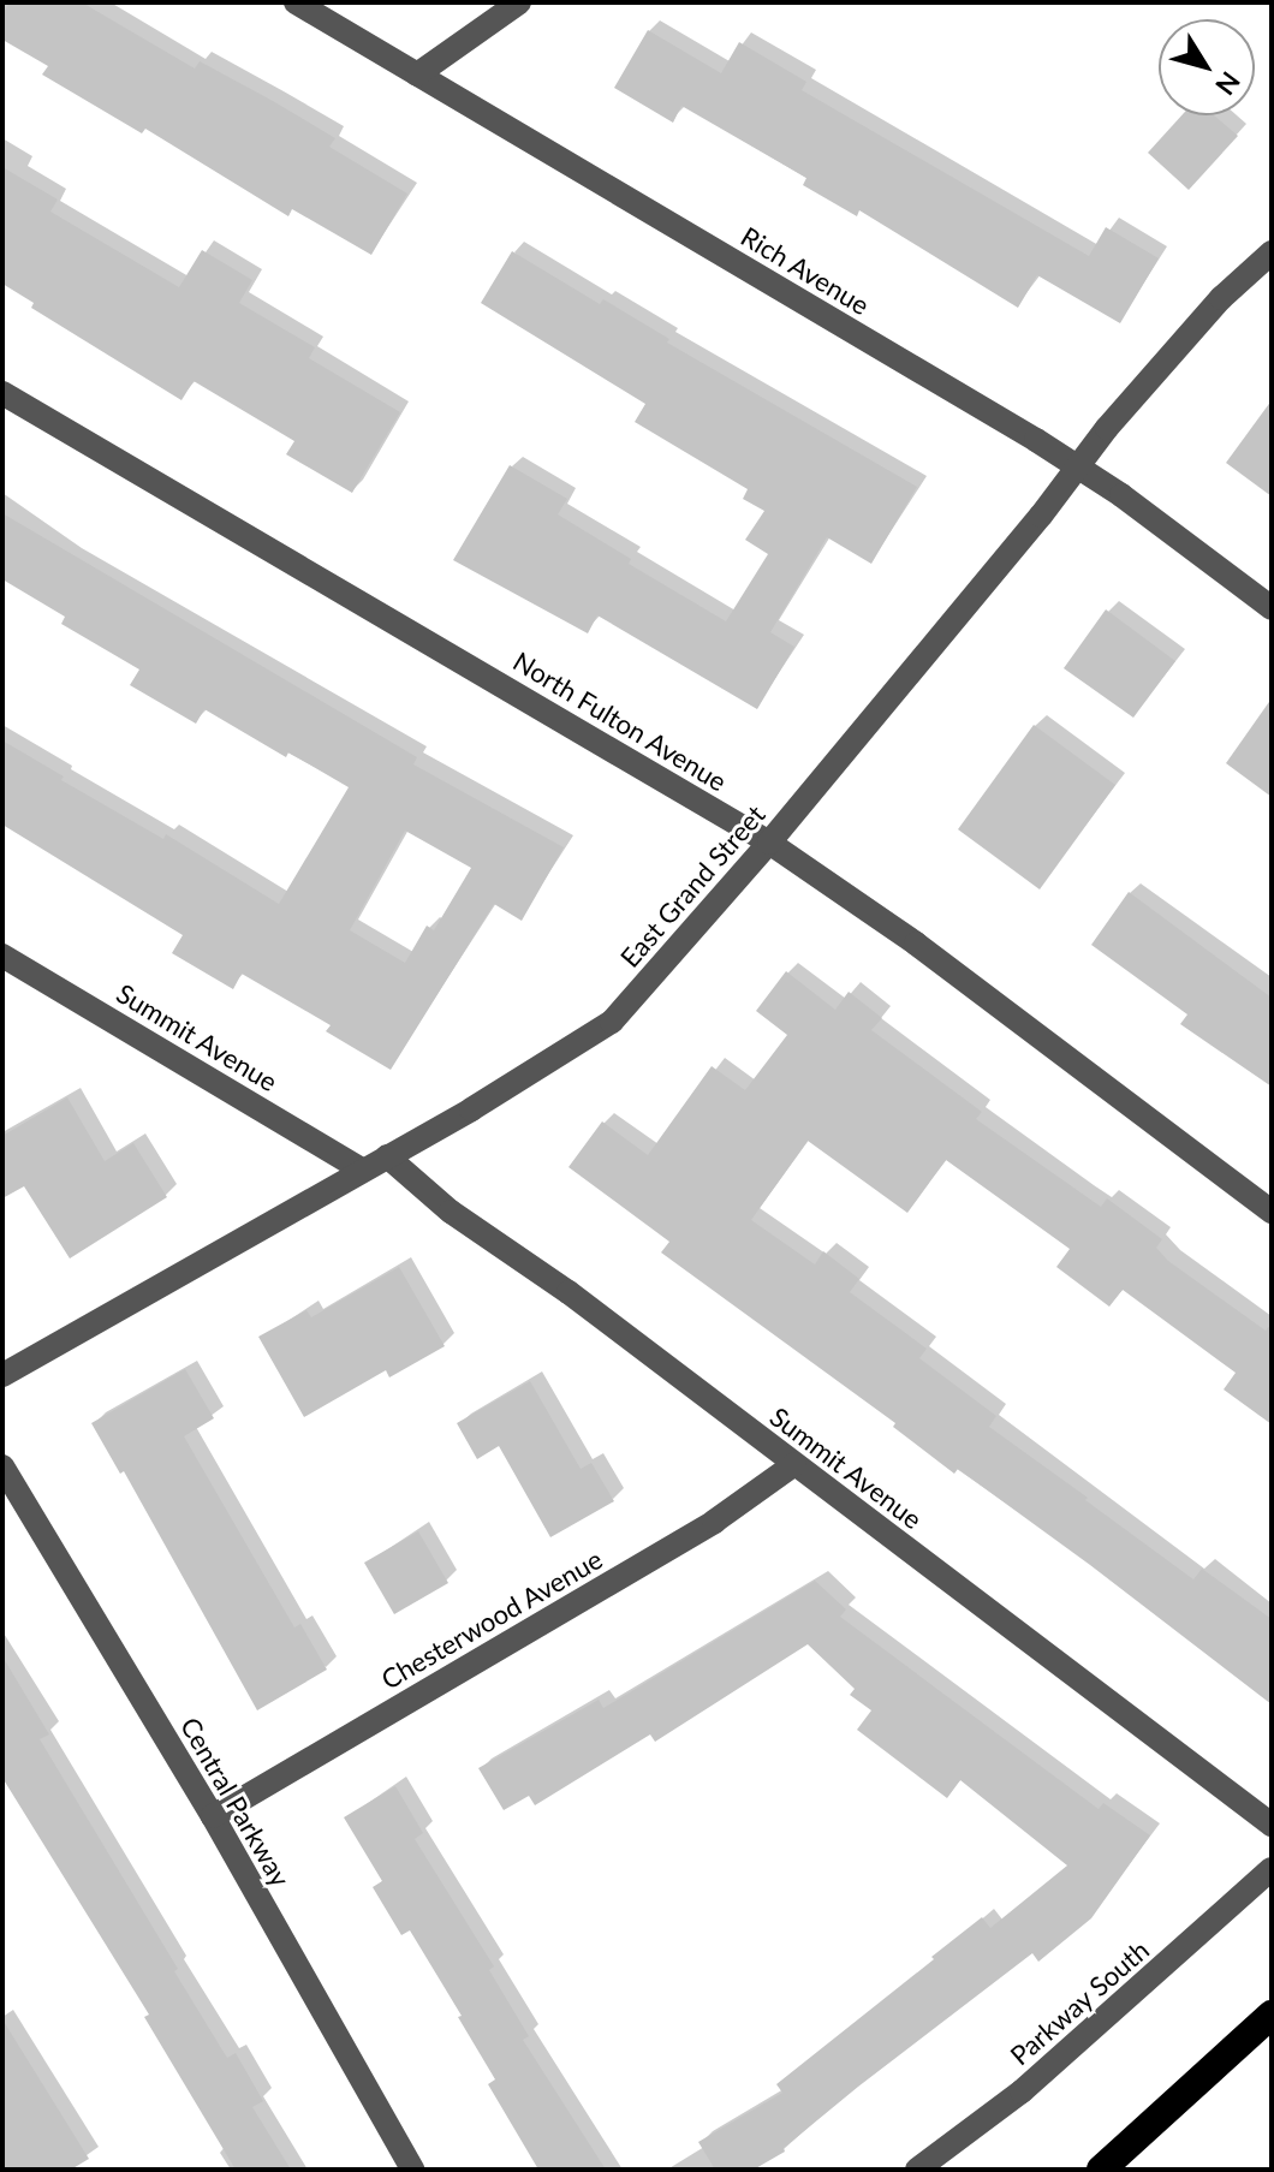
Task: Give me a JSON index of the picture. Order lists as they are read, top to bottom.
{
  "streets": {
    "street": [
      "Rich Avenue",
      "North Fulton Avenue",
      "East Grand Street",
      "Summit Avenue",
      "Chesterwood Avenue",
      "Central Parkway",
      "Parkway South"
    ]
  },
  "crossings": [
    ["Rich Avenue", "East Grand Street"],
    ["North Fulton Avenue", "East Grand Street"],
    ["East Grand Street", "Summit Avenue"],
    ["Summit Avenue", "Chesterwood Avenue"],
    ["Chesterwood Avenue", "Central Parkway"]
  ],
  "north": "bottom right"
}
